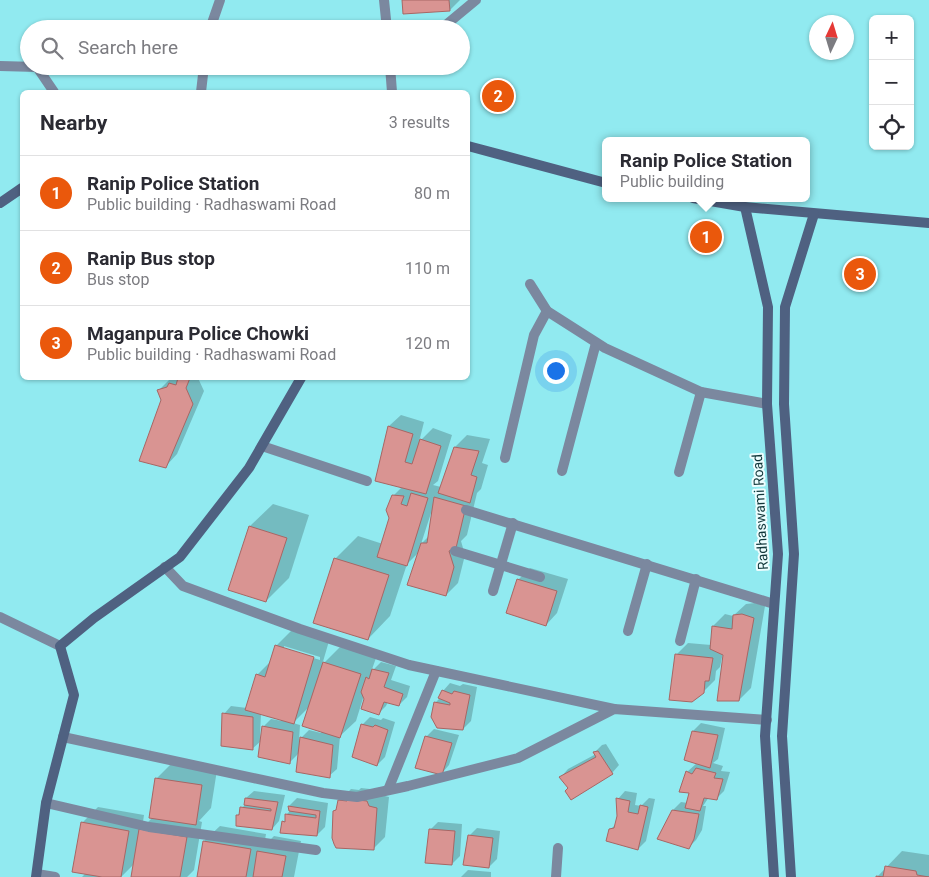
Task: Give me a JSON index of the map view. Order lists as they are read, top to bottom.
{
  "streets": {
    "street": ["Radhaswami Road"]
  },
  "north": "top",
  "page": {
    "map_buttons": ["+", "−"],
    "search": "Search here",
    "pins": ["2", "1", "3"],
    "heading": ["Nearby", "3 results"],
    "popup": ["Ranip Police Station", "Public building"],
    "list": [
      {
        "mark": "1",
        "name": "Ranip Police Station",
        "note": "Public building · Radhaswami Road",
        "value": "80 m"
      },
      {
        "mark": "2",
        "name": "Ranip Bus stop",
        "note": "Bus stop",
        "value": "110 m"
      },
      {
        "mark": "3",
        "name": "Maganpura Police Chowki",
        "note": "Public building · Radhaswami Road",
        "value": "120 m"
      }
    ]
  }
}
